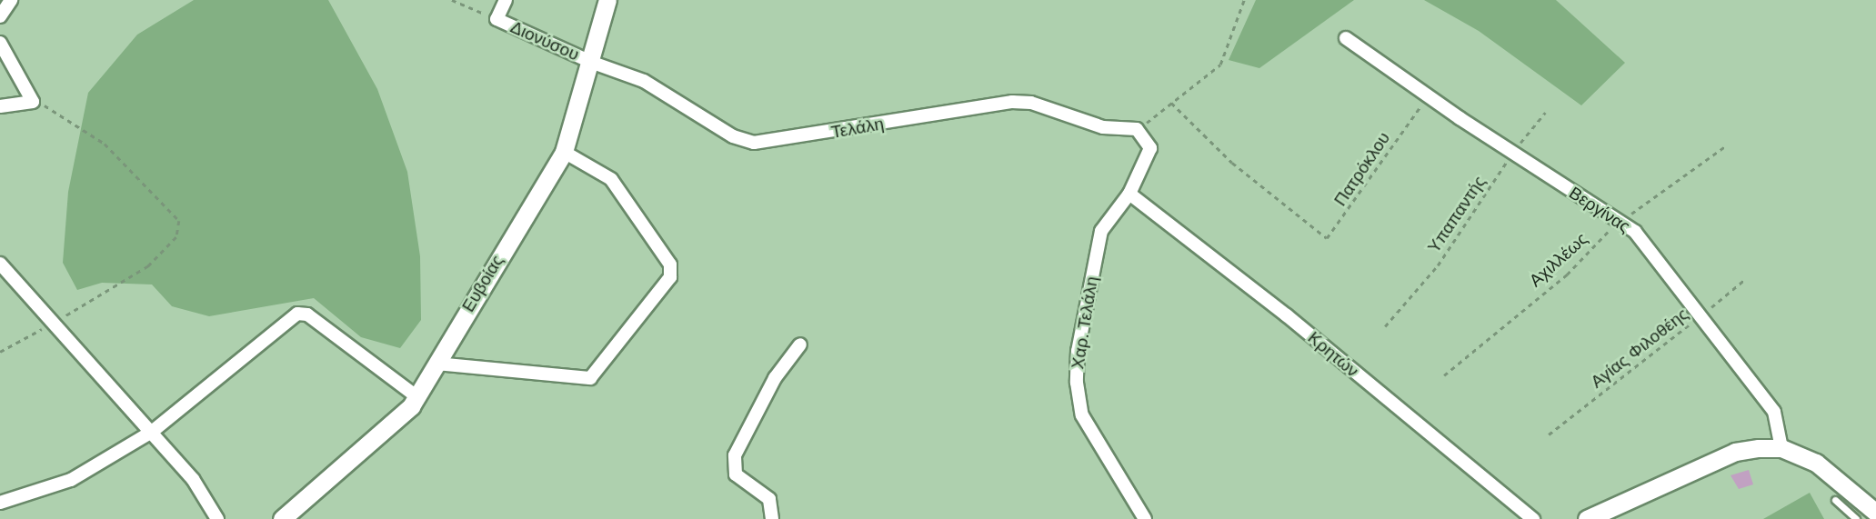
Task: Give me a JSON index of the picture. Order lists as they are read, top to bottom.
{
  "streets": {
    "street": [
      "Διονύσου",
      "Τελάλη",
      "Βεργίνας",
      "Ευβοίας",
      "Χαρ. Τελάλη",
      "Κρητών"
    ],
    "path": [
      "Πατρόκλου",
      "Υπαπαντής",
      "Αχιλλέως",
      "Αγίας Φιλοθέης"
    ]
  },
  "crossings": [
    ["Διονύσου", "Τελάλη"],
    ["Διονύσου", "Ευβοίας"],
    ["Τελάλη", "Ευβοίας"],
    ["Τελάλη", "Χαρ. Τελάλη"],
    ["Πατρόκλου", "Βεργίνας"],
    ["Βεργίνας", "Υπαπαντής"],
    ["Βεργίνας", "Αχιλλέως"],
    ["Βεργίνας", "Αγίας Φιλοθέης"],
    ["Χαρ. Τελάλη", "Κρητών"]
  ]
}
